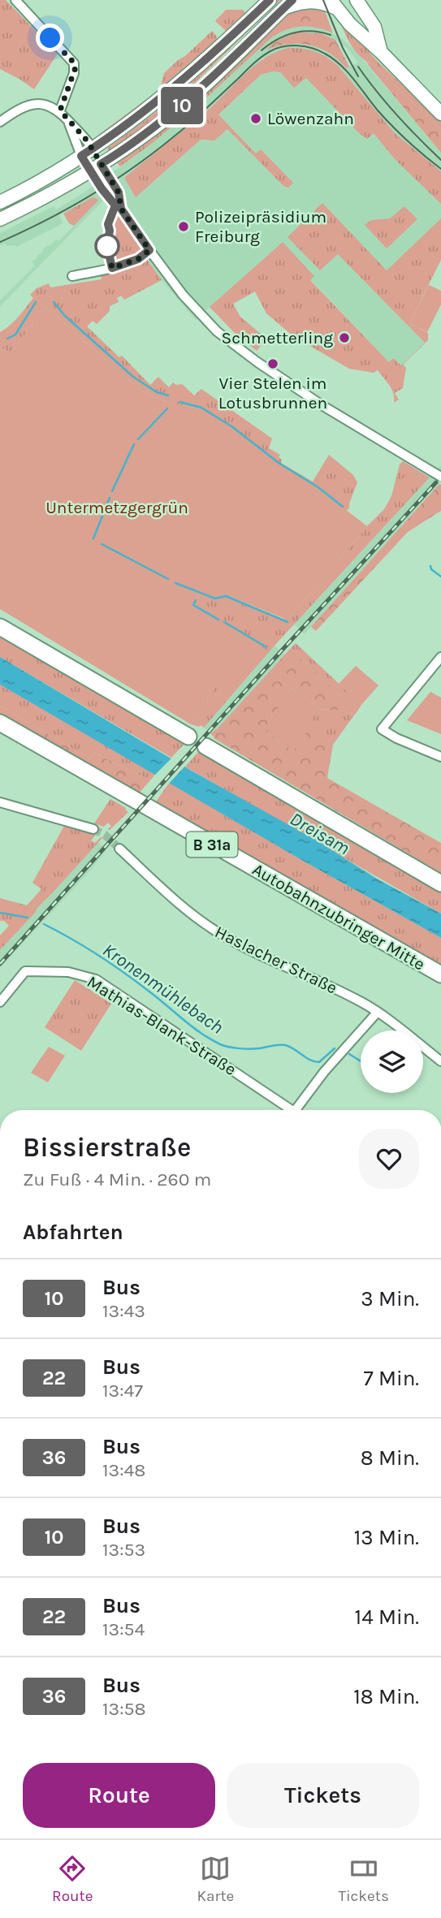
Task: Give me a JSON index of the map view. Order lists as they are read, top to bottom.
{
  "streets": {
    "highway": ["B 31a", "Autobahnzubringer Mitte"],
    "street": ["Haslacher Straße", "Mathias-Blank-Straße"]
  },
  "water": ["Dreisam", "Kronenmühlebach"],
  "parks": ["Untermetzgergrün"],
  "places": [
    "Löwenzahn",
    "Polizeipräsidium Freiburg",
    "Schmetterling",
    "Vier Stelen im Lotusbrunnen"
  ],
  "lines": ["bus line 10"],
  "page": {
    "on_map": "10",
    "heading": [
      ["Bissierstraße", "Zu Fuß · 4 Min. · 260 m"],
      "Abfahrten"
    ],
    "list": [
      {
        "mark": "10",
        "name": "Bus",
        "note": "13:43",
        "value": "3 Min."
      },
      {
        "mark": "22",
        "name": "Bus",
        "note": "13:47",
        "value": "7 Min."
      },
      {
        "mark": "36",
        "name": "Bus",
        "note": "13:48",
        "value": "8 Min."
      },
      {
        "mark": "10",
        "name": "Bus",
        "note": "13:53",
        "value": "13 Min."
      },
      {
        "mark": "22",
        "name": "Bus",
        "note": "13:54",
        "value": "14 Min."
      },
      {
        "mark": "36",
        "name": "Bus",
        "note": "13:58",
        "value": "18 Min."
      }
    ],
    "buttons": ["Route", "Tickets"],
    "tabs": ["Route", "Karte", "Tickets"]
  }
}
